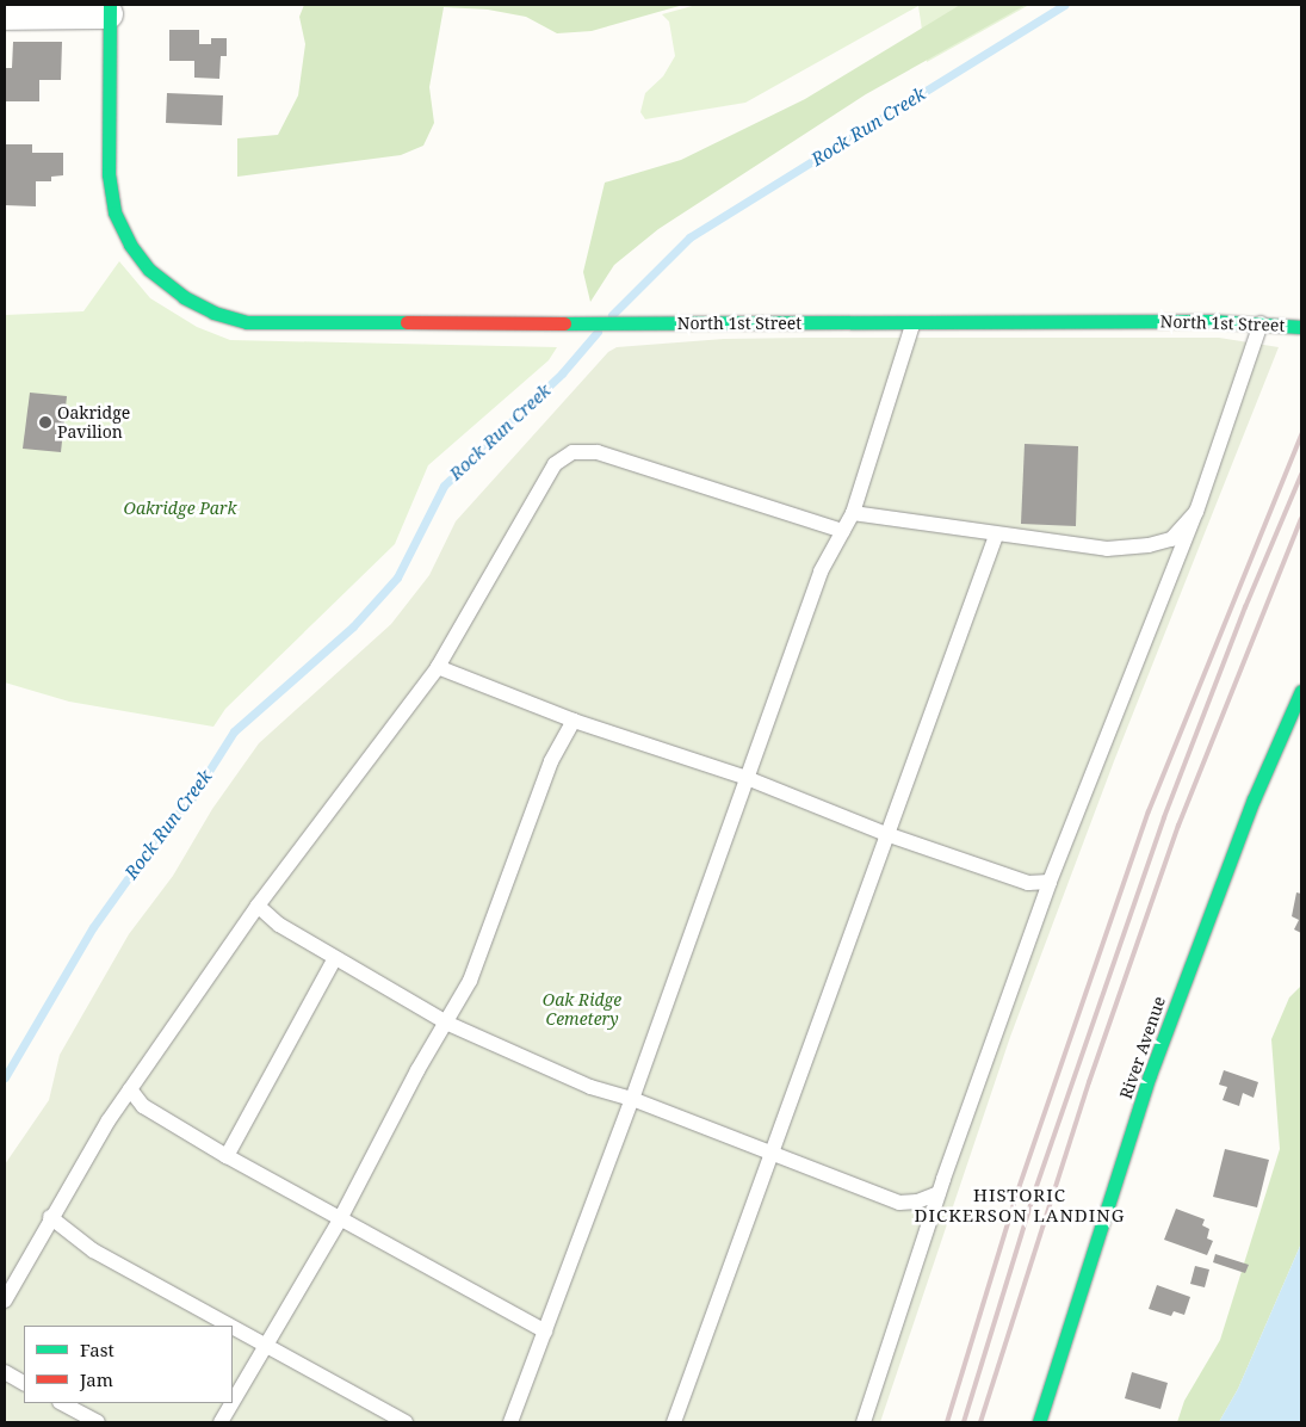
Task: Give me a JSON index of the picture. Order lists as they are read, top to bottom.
{
  "streets": {
    "street": ["North 1st Street", "River Avenue"]
  },
  "districts": ["HISTORIC DICKERSON LANDING"],
  "water": ["Rock Run Creek"],
  "parks": ["Oakridge Park", "Oak Ridge Cemetery"],
  "places": ["Oakridge Pavilion"],
  "legend": ["Fast", "Jam"]
}
